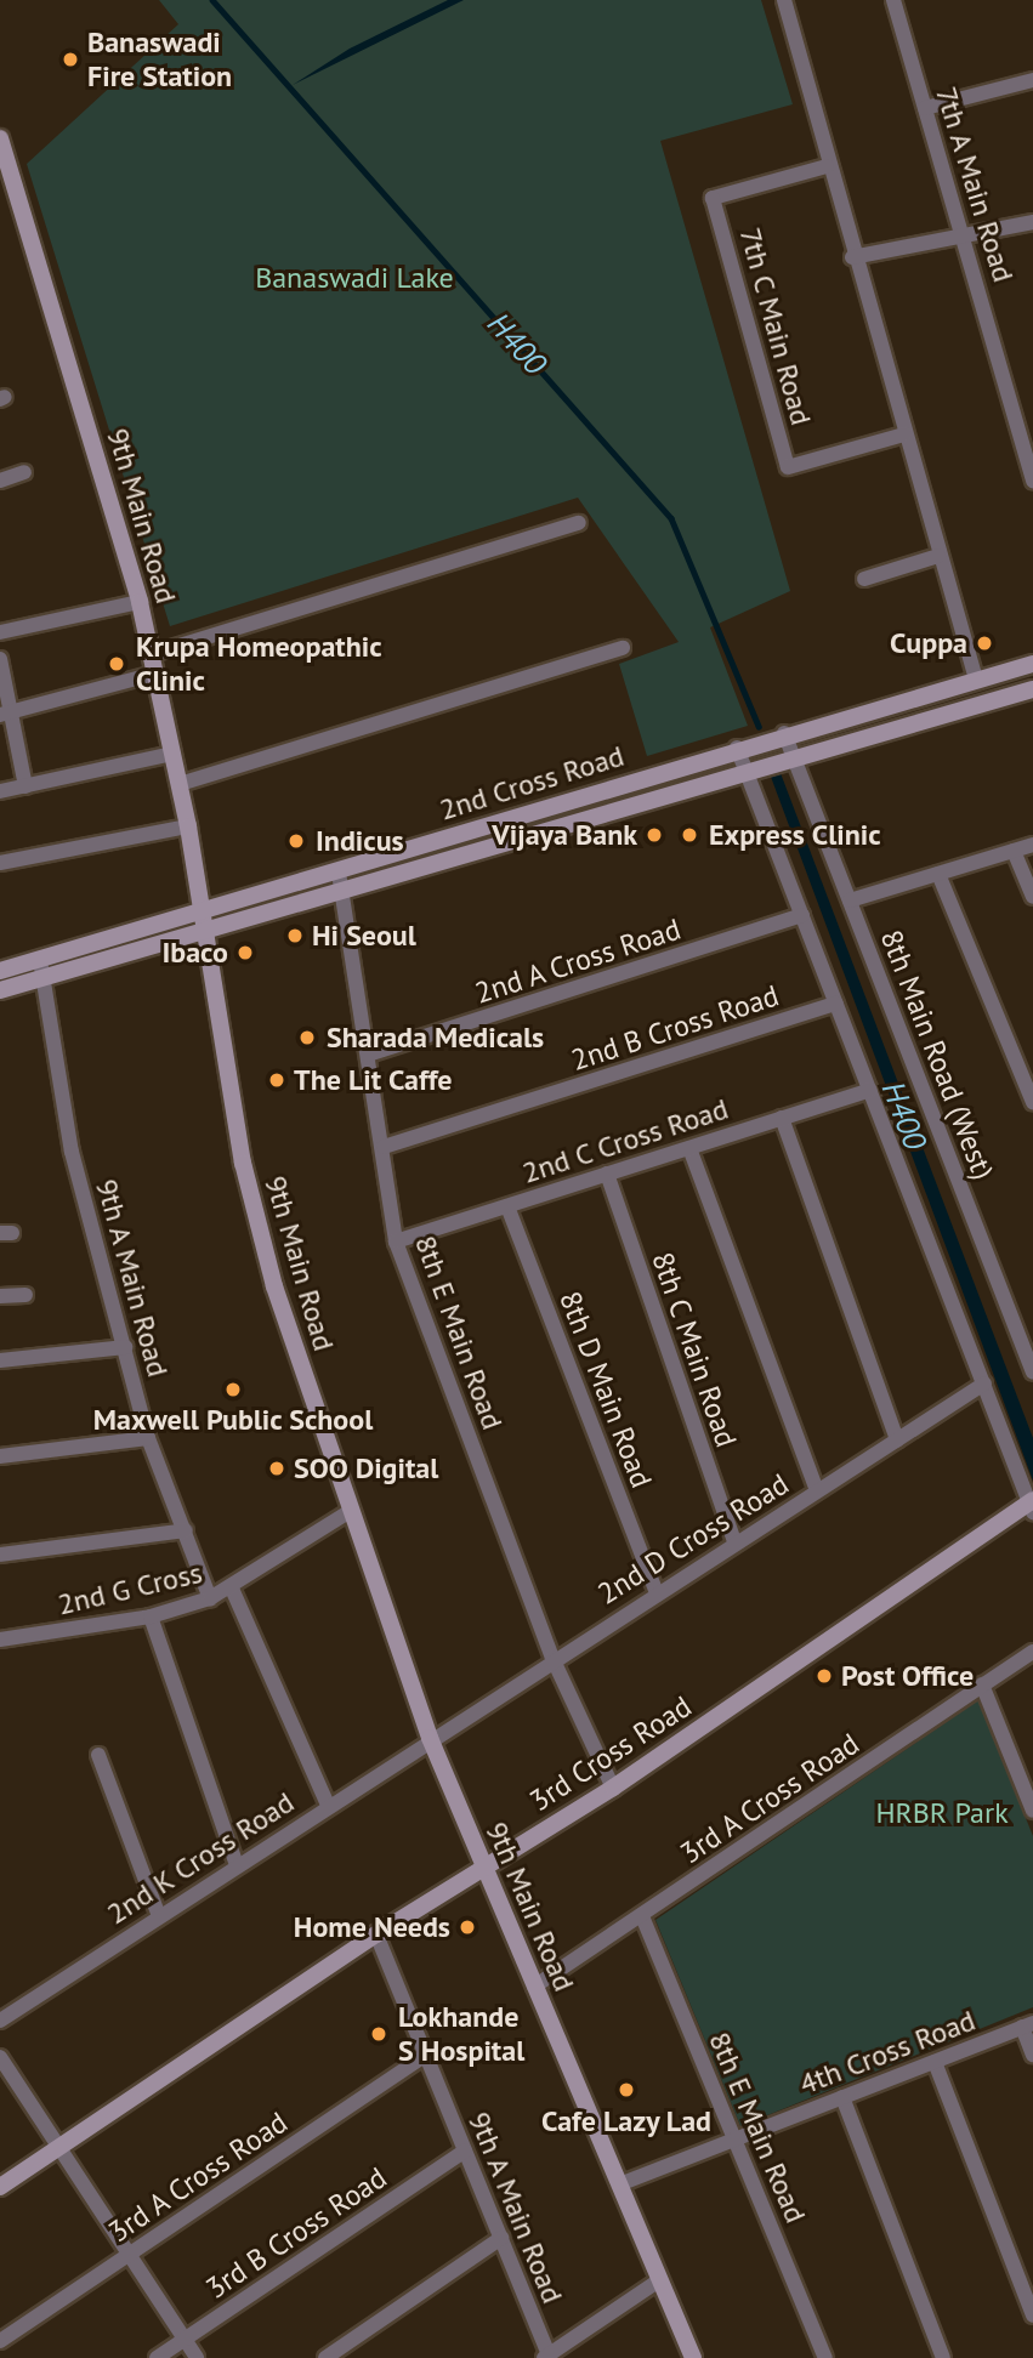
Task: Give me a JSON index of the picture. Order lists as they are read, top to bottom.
{
  "streets": {
    "street": [
      "7th A Main Road",
      "7th C Main Road",
      "9th Main Road",
      "2nd Cross Road",
      "2nd A Cross Road",
      "2nd B Cross Road",
      "8th Main Road (West)",
      "2nd C Cross Road",
      "9th A Main Road",
      "8th E Main Road",
      "8th C Main Road",
      "8th D Main Road",
      "2nd D Cross Road",
      "2nd G Cross",
      "3rd Cross Road",
      "3rd A Cross Road",
      "2nd K Cross Road",
      "4th Cross Road",
      "3rd B Cross Road"
    ]
  },
  "crossings": [
    ["9th Main Road", "2nd Cross Road"],
    ["9th Main Road", "2nd D Cross Road"],
    ["9th Main Road", "2nd G Cross"],
    ["9th Main Road", "3rd Cross Road"],
    ["9th Main Road", "3rd A Cross Road"],
    ["9th Main Road", "2nd K Cross Road"],
    ["9th Main Road", "4th Cross Road"],
    ["2nd Cross Road", "8th Main Road (West)"],
    ["2nd Cross Road", "9th A Main Road"],
    ["2nd Cross Road", "8th E Main Road"],
    ["2nd A Cross Road", "8th E Main Road"],
    ["2nd B Cross Road", "8th E Main Road"],
    ["2nd C Cross Road", "8th E Main Road"],
    ["2nd C Cross Road", "8th C Main Road"],
    ["2nd C Cross Road", "8th D Main Road"],
    ["9th A Main Road", "2nd G Cross"],
    ["9th A Main Road", "3rd Cross Road"],
    ["9th A Main Road", "3rd A Cross Road"],
    ["9th A Main Road", "3rd B Cross Road"],
    ["8th E Main Road", "2nd D Cross Road"],
    ["8th E Main Road", "3rd Cross Road"],
    ["8th E Main Road", "3rd A Cross Road"],
    ["8th E Main Road", "4th Cross Road"],
    ["8th C Main Road", "2nd D Cross Road"],
    ["8th D Main Road", "2nd D Cross Road"],
    ["2nd D Cross Road", "2nd K Cross Road"]
  ],
  "water": ["H400"],
  "parks": ["Banaswadi Lake", "HRBR Park"],
  "places": [
    "Banaswadi Fire Station",
    "Cuppa",
    "Krupa Homeopathic Clinic",
    "Vijaya Bank",
    "Express Clinic",
    "Indicus",
    "Hi Seoul",
    "Ibaco",
    "Sharada Medicals",
    "The Lit Caffe",
    "Maxwell Public School",
    "SOO Digital",
    "Post Office",
    "Home Needs",
    "Lokhande S Hospital",
    "Cafe Lazy Lad"
  ]
}
